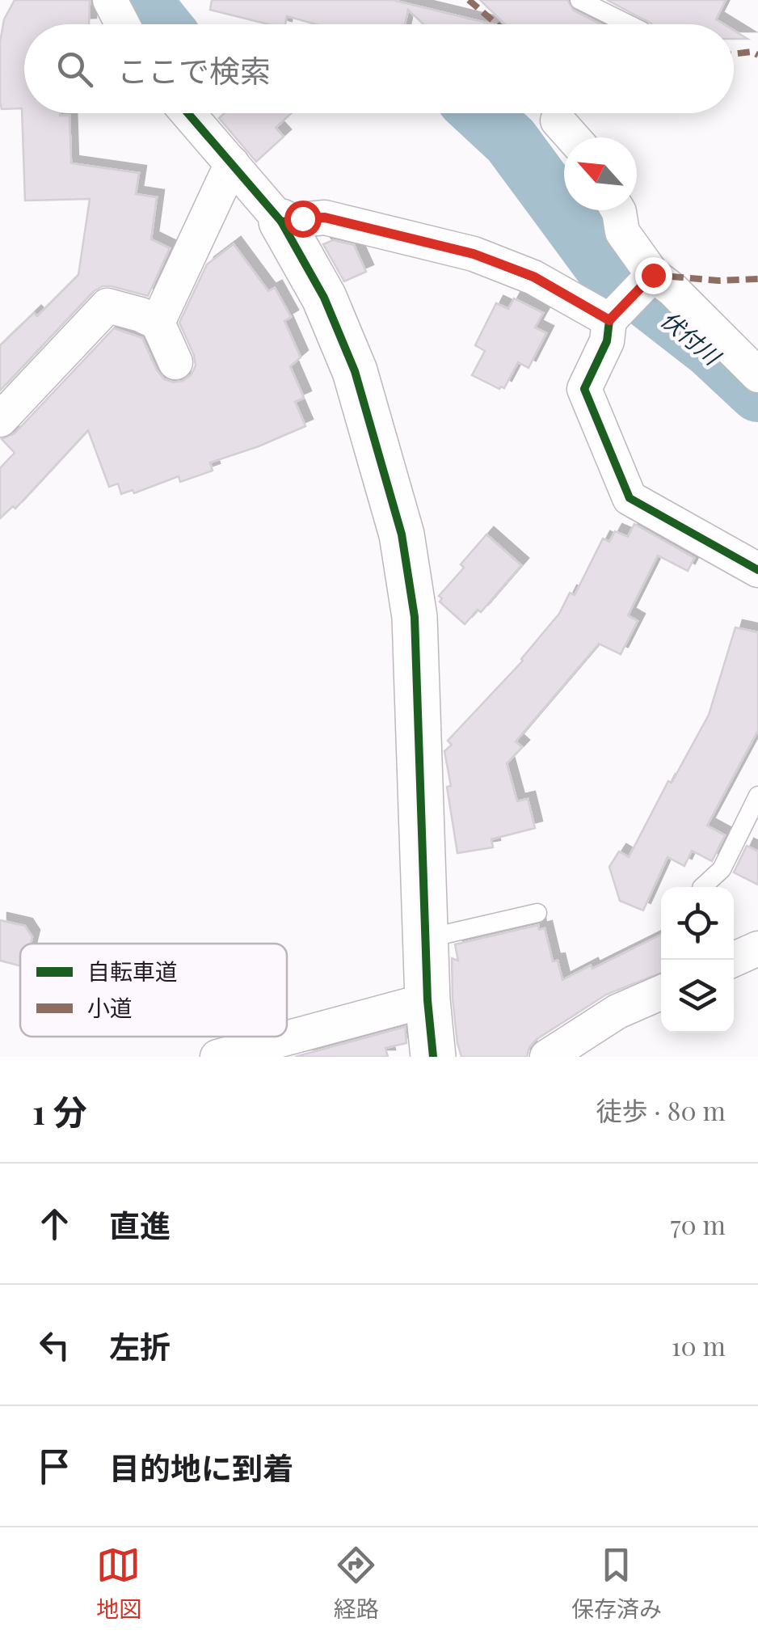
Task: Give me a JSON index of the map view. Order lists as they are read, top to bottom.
{
  "water": ["伏付川"],
  "legend": ["自転車道", "小道"],
  "north": "top left",
  "page": {
    "search": "ここで検索",
    "heading": ["1 分", "徒歩 · 80 m"],
    "list": [
      ["直進", "70 m"],
      ["左折", "10 m"],
      "目的地に到着"
    ],
    "nav": ["地図", "経路", "保存済み"]
  }
}
